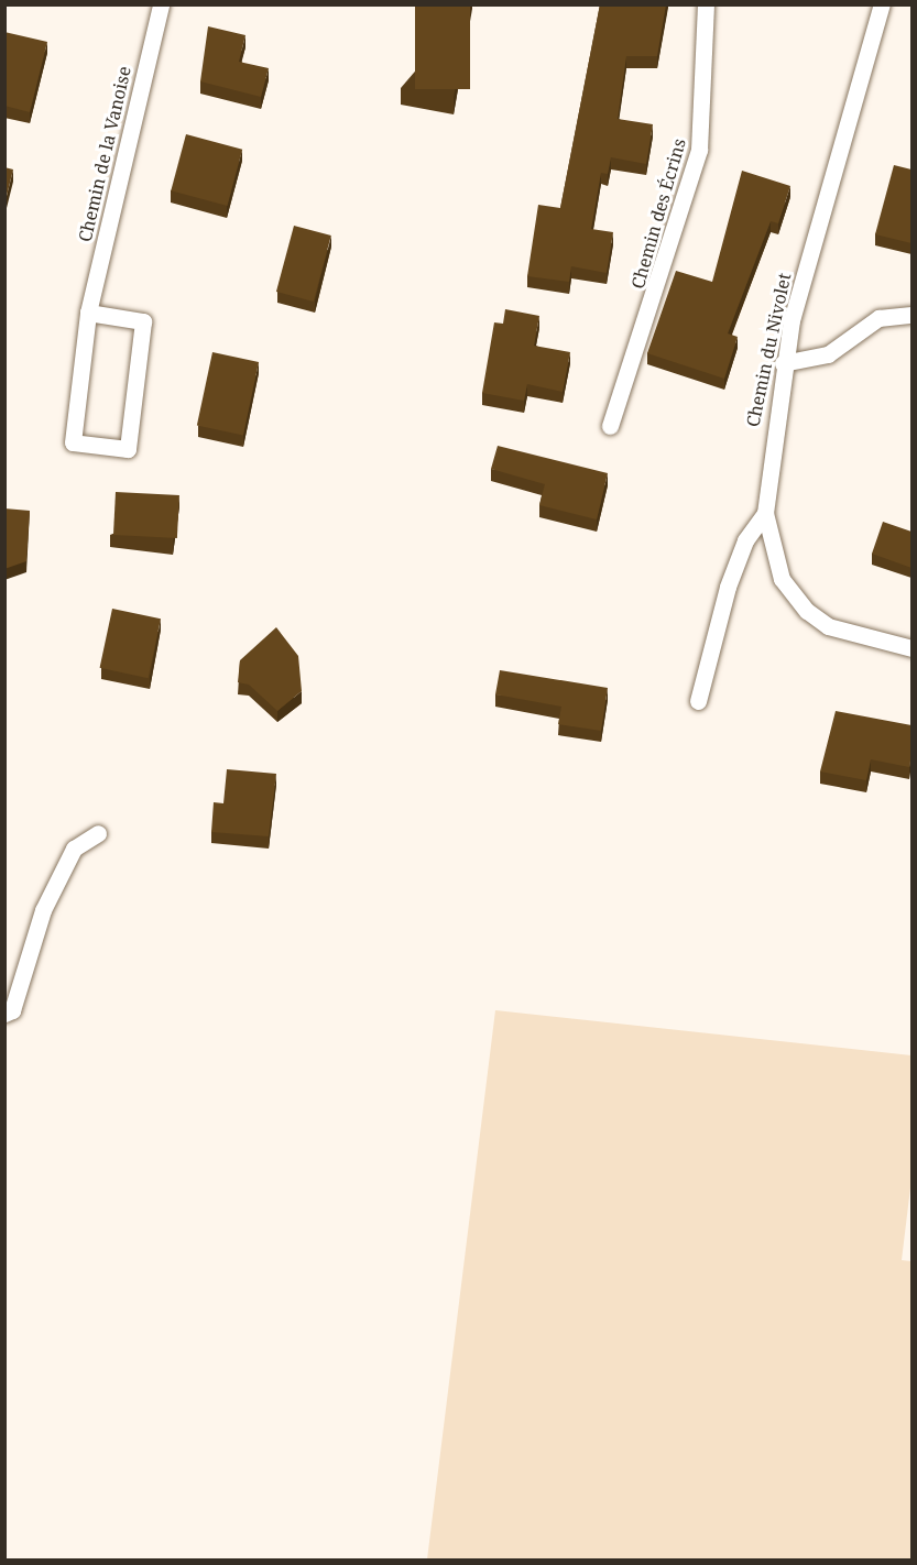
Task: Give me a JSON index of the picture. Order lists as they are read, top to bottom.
{
  "streets": {
    "lane": ["Chemin de la Vanoise", "Chemin des Écrins", "Chemin du Nivolet"]
  }
}
